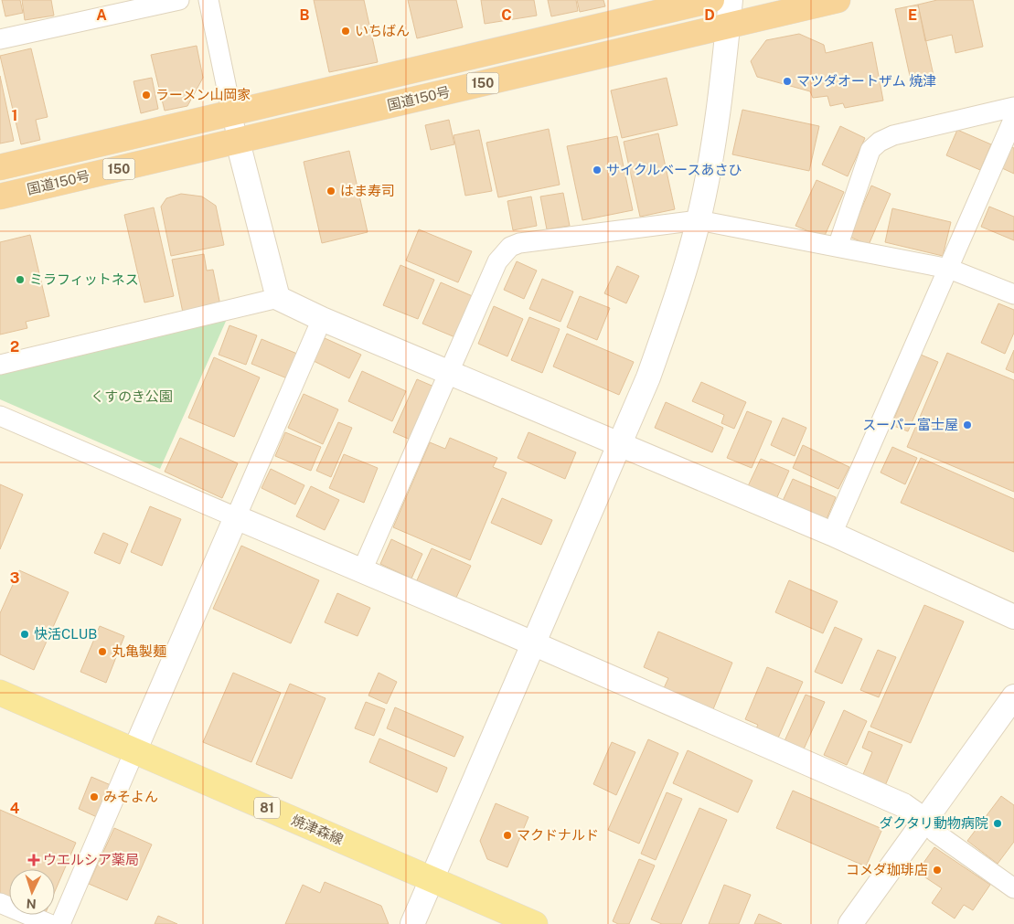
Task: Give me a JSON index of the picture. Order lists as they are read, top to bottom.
{
  "streets": {
    "highway": ["150", "国道150号"],
    "main road": ["81", "焼津森線"]
  },
  "parks": ["くすのき公園"],
  "places": {
    "other": [
      "いちばん",
      "マツダオートザム 焼津",
      "ラーメン山岡家",
      "サイクルベースあさひ",
      "はま寿司",
      "ミラフィットネス",
      "スーパー富士屋",
      "快活CLUB",
      "丸亀製麺",
      "みそよん",
      "ダクタリ動物病院",
      "マクドナルド",
      "コメダ珈琲店"
    ],
    "health": ["ウエルシア薬局"]
  },
  "north": "bottom",
  "grid": {
    "columns": [
      "A",
      "B",
      "C",
      "D",
      "E"
    ],
    "rows": [
      "1",
      "2",
      "3",
      "4"
    ]
  }
}
